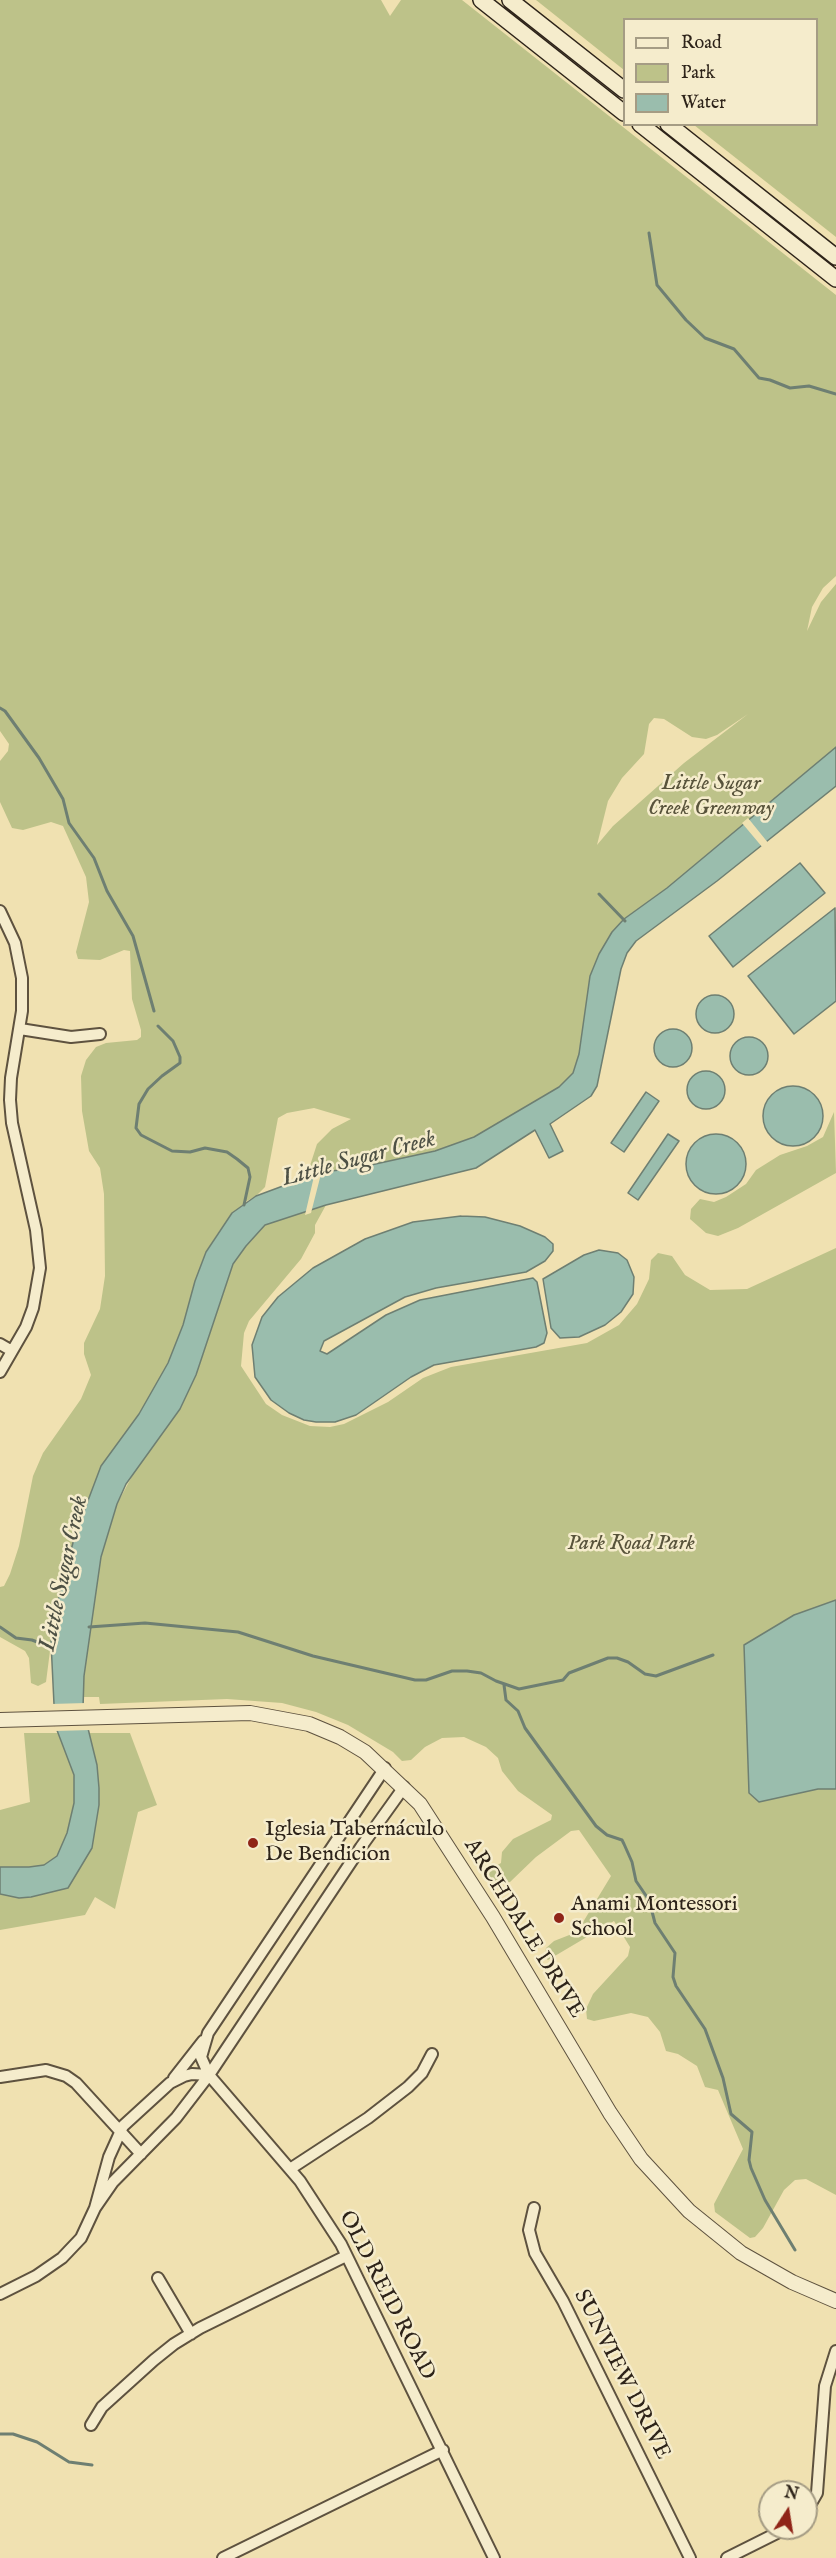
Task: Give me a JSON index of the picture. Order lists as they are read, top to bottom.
{
  "streets": {
    "street": ["ARCHDALE DRIVE", "OLD REID ROAD", "SUNVIEW DRIVE"]
  },
  "water": ["Little Sugar Creek"],
  "parks": ["Little Sugar Creek Greenway", "Park Road Park"],
  "places": ["Iglesia Tabernáculo De Bendicion", "Anami Montessori School"],
  "legend": ["Road", "Park", "Water"],
  "north": "top"
}
